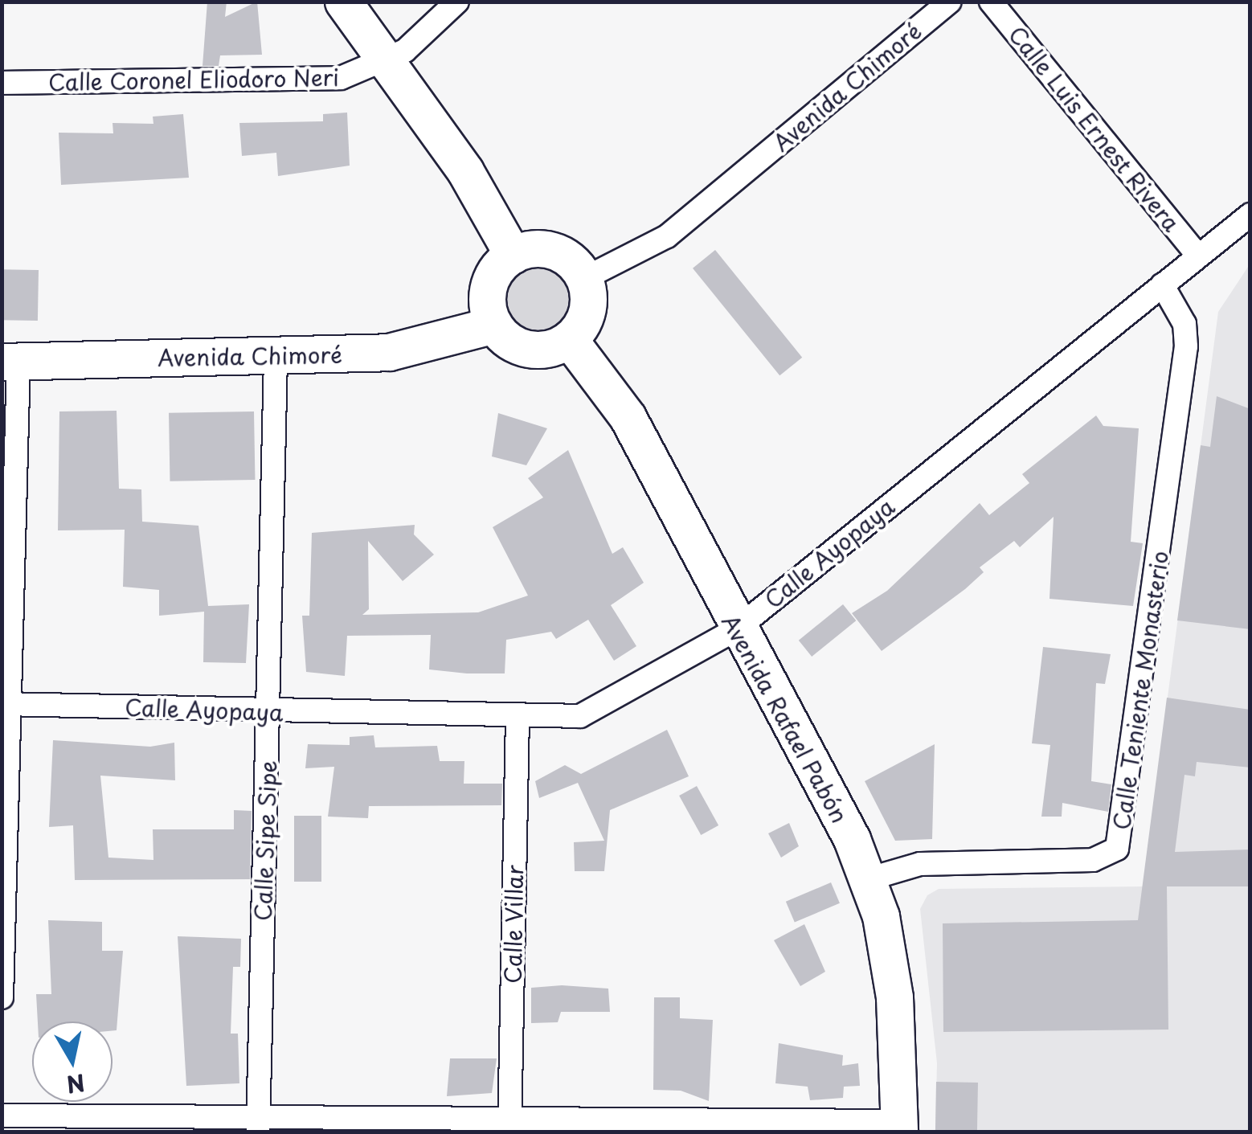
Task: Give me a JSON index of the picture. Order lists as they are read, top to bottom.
{
  "streets": {
    "highway": ["Avenida Chimoré", "Avenida Rafael Pabón"],
    "street": [
      "Calle Coronel Eliodoro Neri",
      "Calle Luis Ernest Rivera",
      "Calle Ayopaya",
      "Calle Teniente Monasterio",
      "Calle Sipe Sipe",
      "Calle Villar"
    ]
  },
  "crossings": [
    ["Avenida Chimoré", "Avenida Rafael Pabón"],
    ["Avenida Chimoré", "Calle Sipe Sipe"],
    ["Calle Luis Ernest Rivera", "Calle Ayopaya"],
    ["Calle Ayopaya", "Calle Teniente Monasterio"],
    ["Calle Ayopaya", "Avenida Rafael Pabón"],
    ["Calle Ayopaya", "Calle Sipe Sipe"],
    ["Calle Ayopaya", "Calle Villar"],
    ["Calle Teniente Monasterio", "Avenida Rafael Pabón"]
  ],
  "north": "bottom"
}
